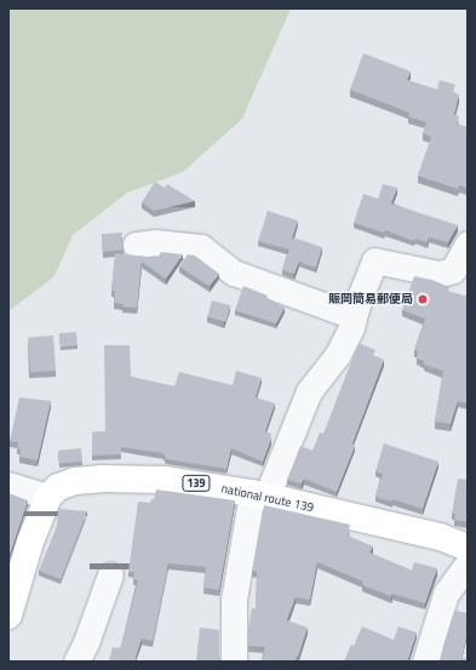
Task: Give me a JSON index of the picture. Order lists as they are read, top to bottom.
{
  "streets": {
    "highway": ["139", "national route 139"]
  },
  "places": ["賑岡簡易郵便局"]
}
